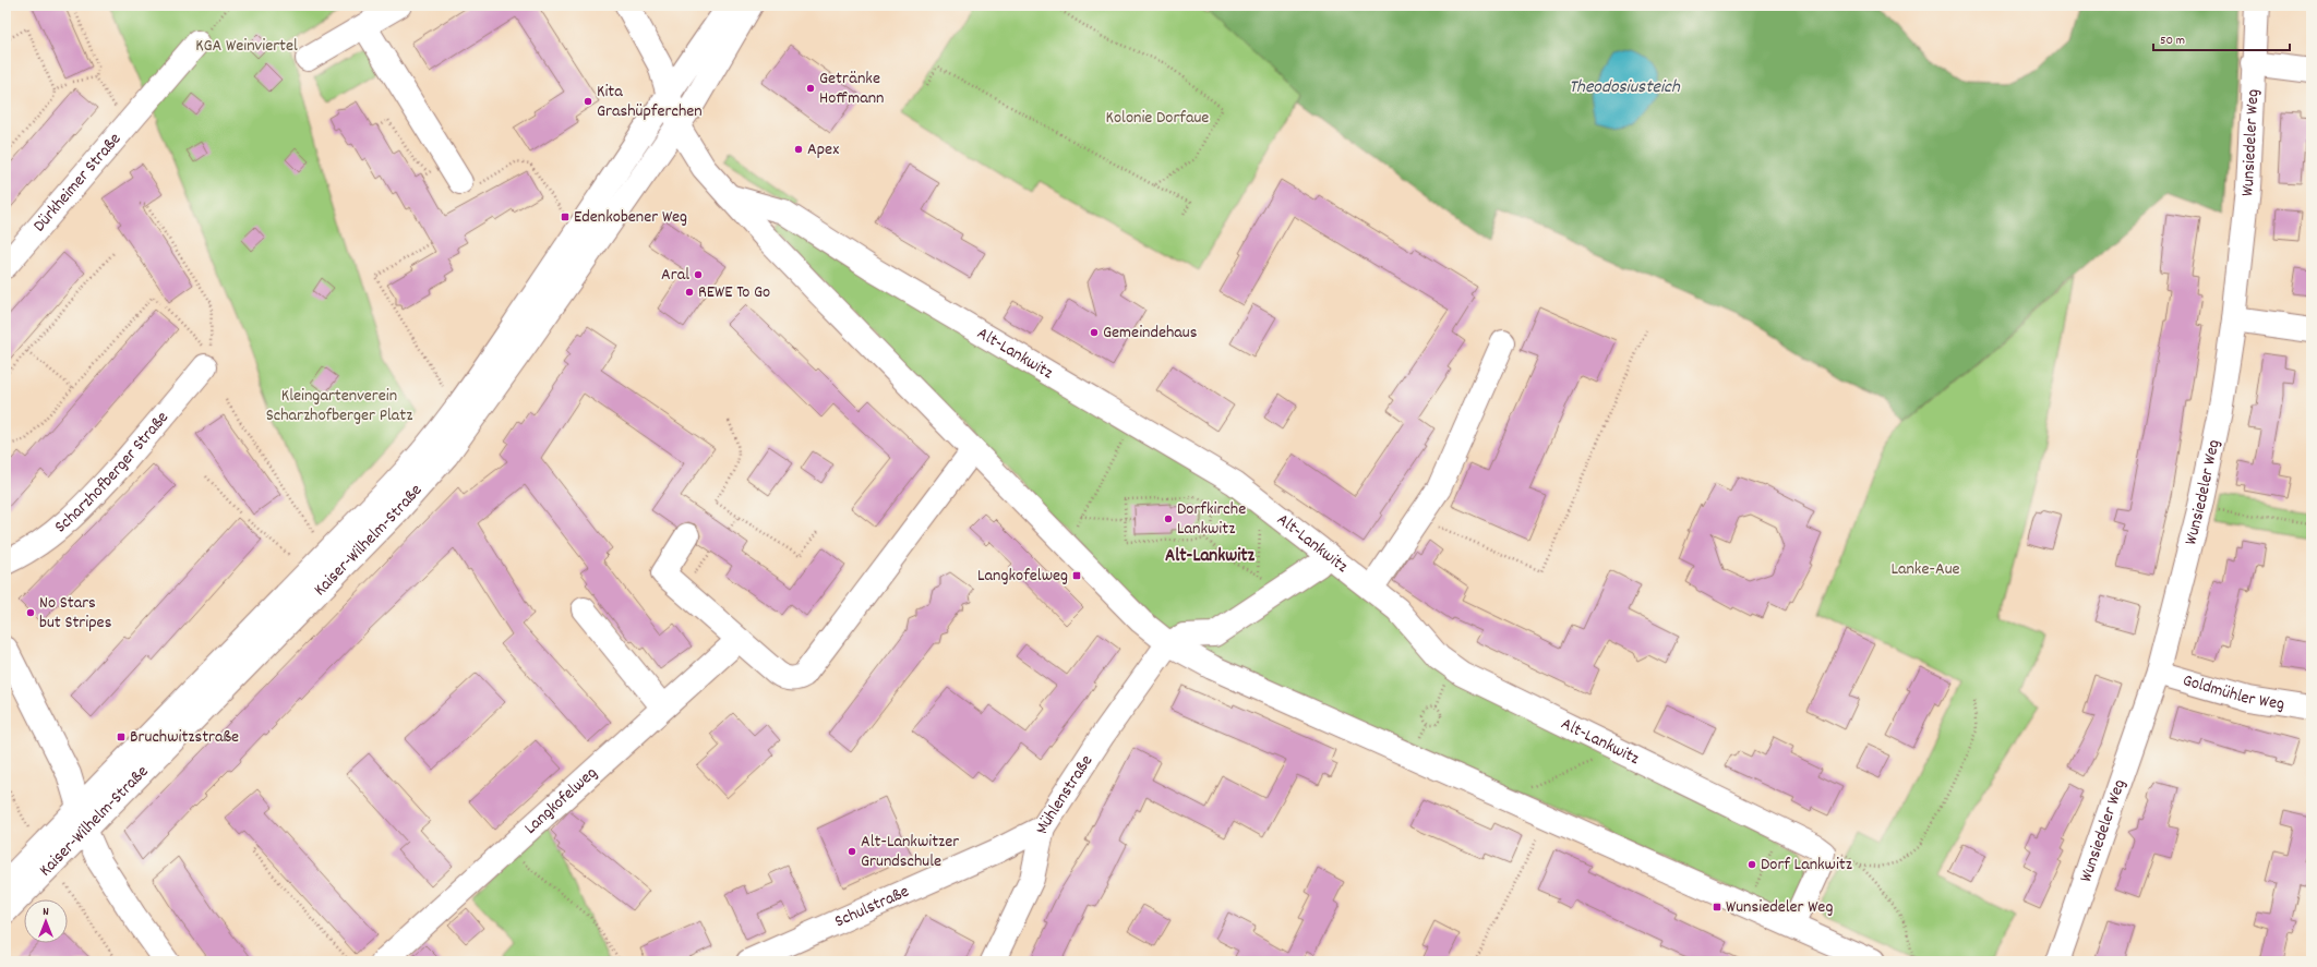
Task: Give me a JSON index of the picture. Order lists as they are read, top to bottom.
{
  "streets": {
    "street": [
      "Wunsiedeler Weg",
      "Dürkheimer Straße",
      "Alt-Lankwitz",
      "Scharzhofberger Straße",
      "Kaiser-Wilhelm-Straße",
      "Goldmühler Weg",
      "Mühlenstraße",
      "Langkofelweg",
      "Schulstraße"
    ]
  },
  "crossings": [
    ["Wunsiedeler Weg", "Goldmühler Weg"],
    ["Mühlenstraße", "Schulstraße"]
  ],
  "districts": ["Alt-Lankwitz"],
  "water": ["Theodosiusteich"],
  "parks": [
    "KGA Weinviertel",
    "Kolonie Dorfaue",
    "Kleingartenverein Scharzhofberger Platz",
    "Lanke-Aue"
  ],
  "places": {
    "other": [
      "Getränke Hoffmann",
      "Kita Grashüpferchen",
      "Apex",
      "Aral",
      "REWE To Go",
      "Gemeindehaus",
      "Dorfkirche Lankwitz",
      "No Stars but Stripes",
      "Alt-Lankwitzer Grundschule",
      "Dorf Lankwitz"
    ],
    "transit": [
      "Edenkobener Weg",
      "Langkofelweg",
      "Bruchwitzstraße",
      "Wunsiedeler Weg"
    ]
  },
  "scale_bar": "50 m",
  "north": "top"
}
